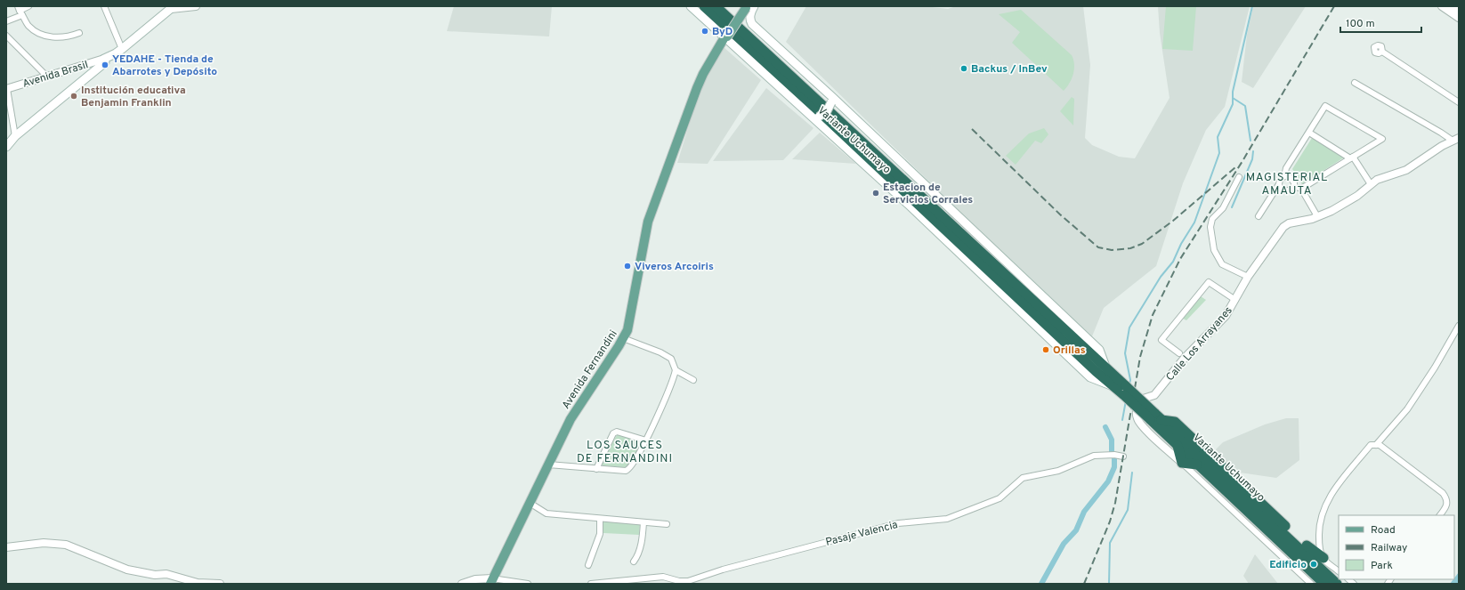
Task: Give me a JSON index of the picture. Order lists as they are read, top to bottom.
{
  "streets": {
    "highway": ["Variante Uchumayo"],
    "main road": ["Avenida Fernandini"],
    "street": ["Avenida Brasil", "Calle Los Arrayanes", "Pasaje Valencia"]
  },
  "crossings": [
    ["Variante Uchumayo", "Avenida Fernandini"]
  ],
  "districts": ["MAGISTERIAL AMAUTA", "LOS SAUCES DE FERNANDINI"],
  "places": [
    "ByD",
    "YEDAHE - Tienda de Abarrotes y Depósito",
    "Backus / InBev",
    "Institución educativa Benjamin Franklin",
    "Estacion de Servicios Corrales",
    "Viveros Arcoiris",
    "Orillas",
    "Edificio"
  ],
  "legend": ["Road", "Railway", "Park"],
  "scale_bar": "100 m"
}
